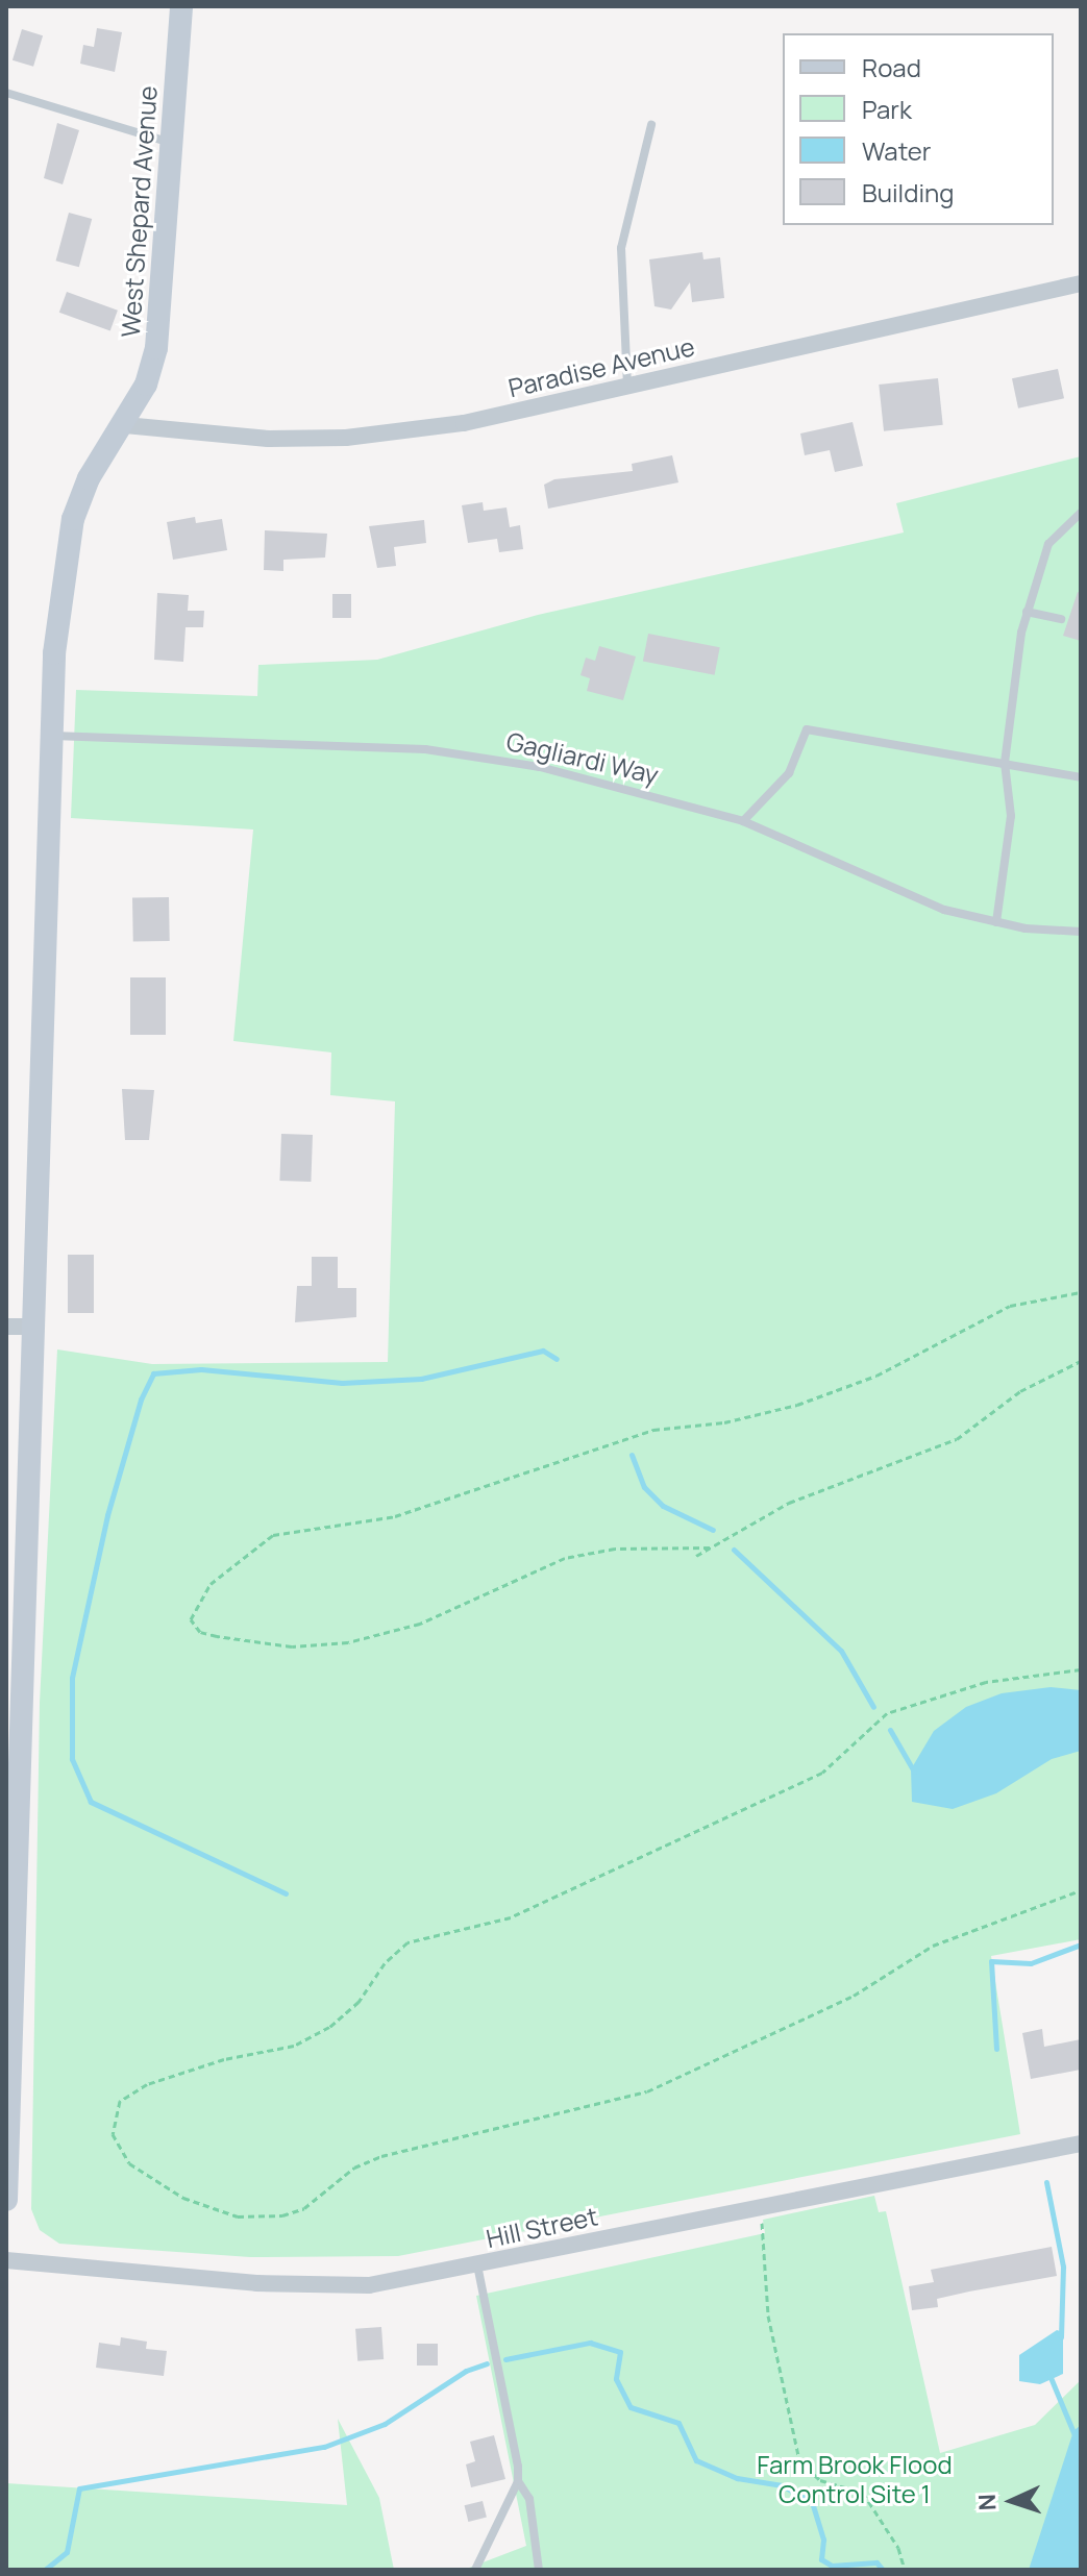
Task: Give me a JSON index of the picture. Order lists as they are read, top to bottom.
{
  "streets": {
    "street": ["West Shepard Avenue", "Paradise Avenue", "Hill Street"],
    "lane": ["Gagliardi Way"]
  },
  "crossings": [
    ["West Shepard Avenue", "Paradise Avenue"],
    ["West Shepard Avenue", "Gagliardi Way"]
  ],
  "parks": ["Farm Brook Flood Control Site 1"],
  "legend": [
    "Road",
    "Park",
    "Water",
    "Building"
  ],
  "north": "left"
}
